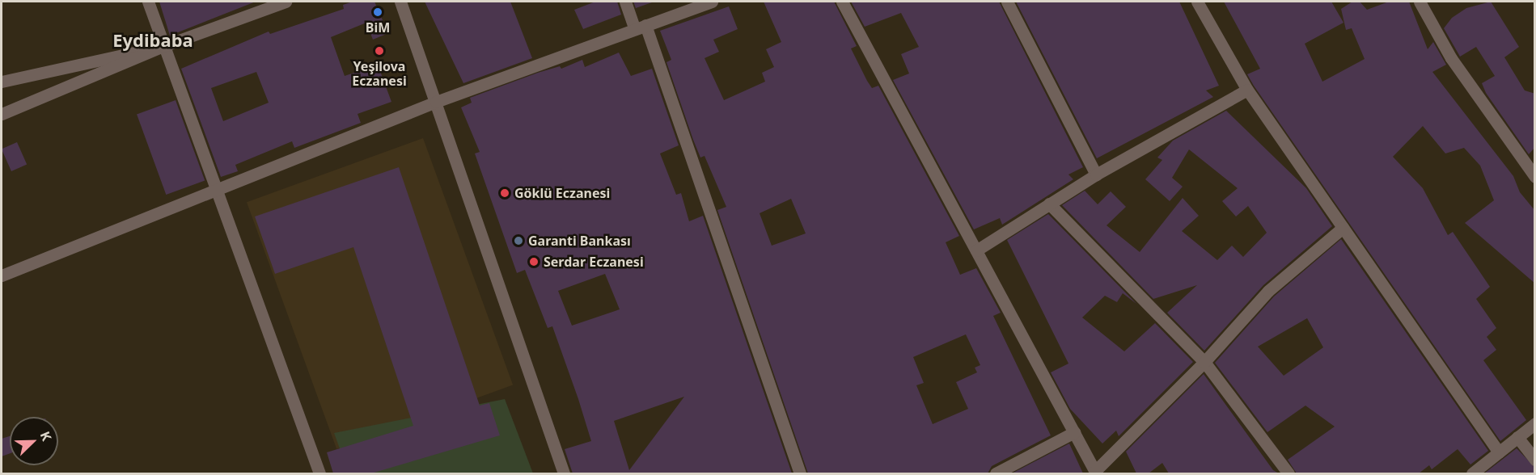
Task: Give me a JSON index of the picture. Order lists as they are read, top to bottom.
{
  "districts": ["Eydibaba"],
  "places": [
    "BiM",
    "Yeşilova Eczanesi",
    "Göklü Eczanesi",
    "Garanti Bankası",
    "Serdar Eczanesi"
  ],
  "north": "top right"
}
